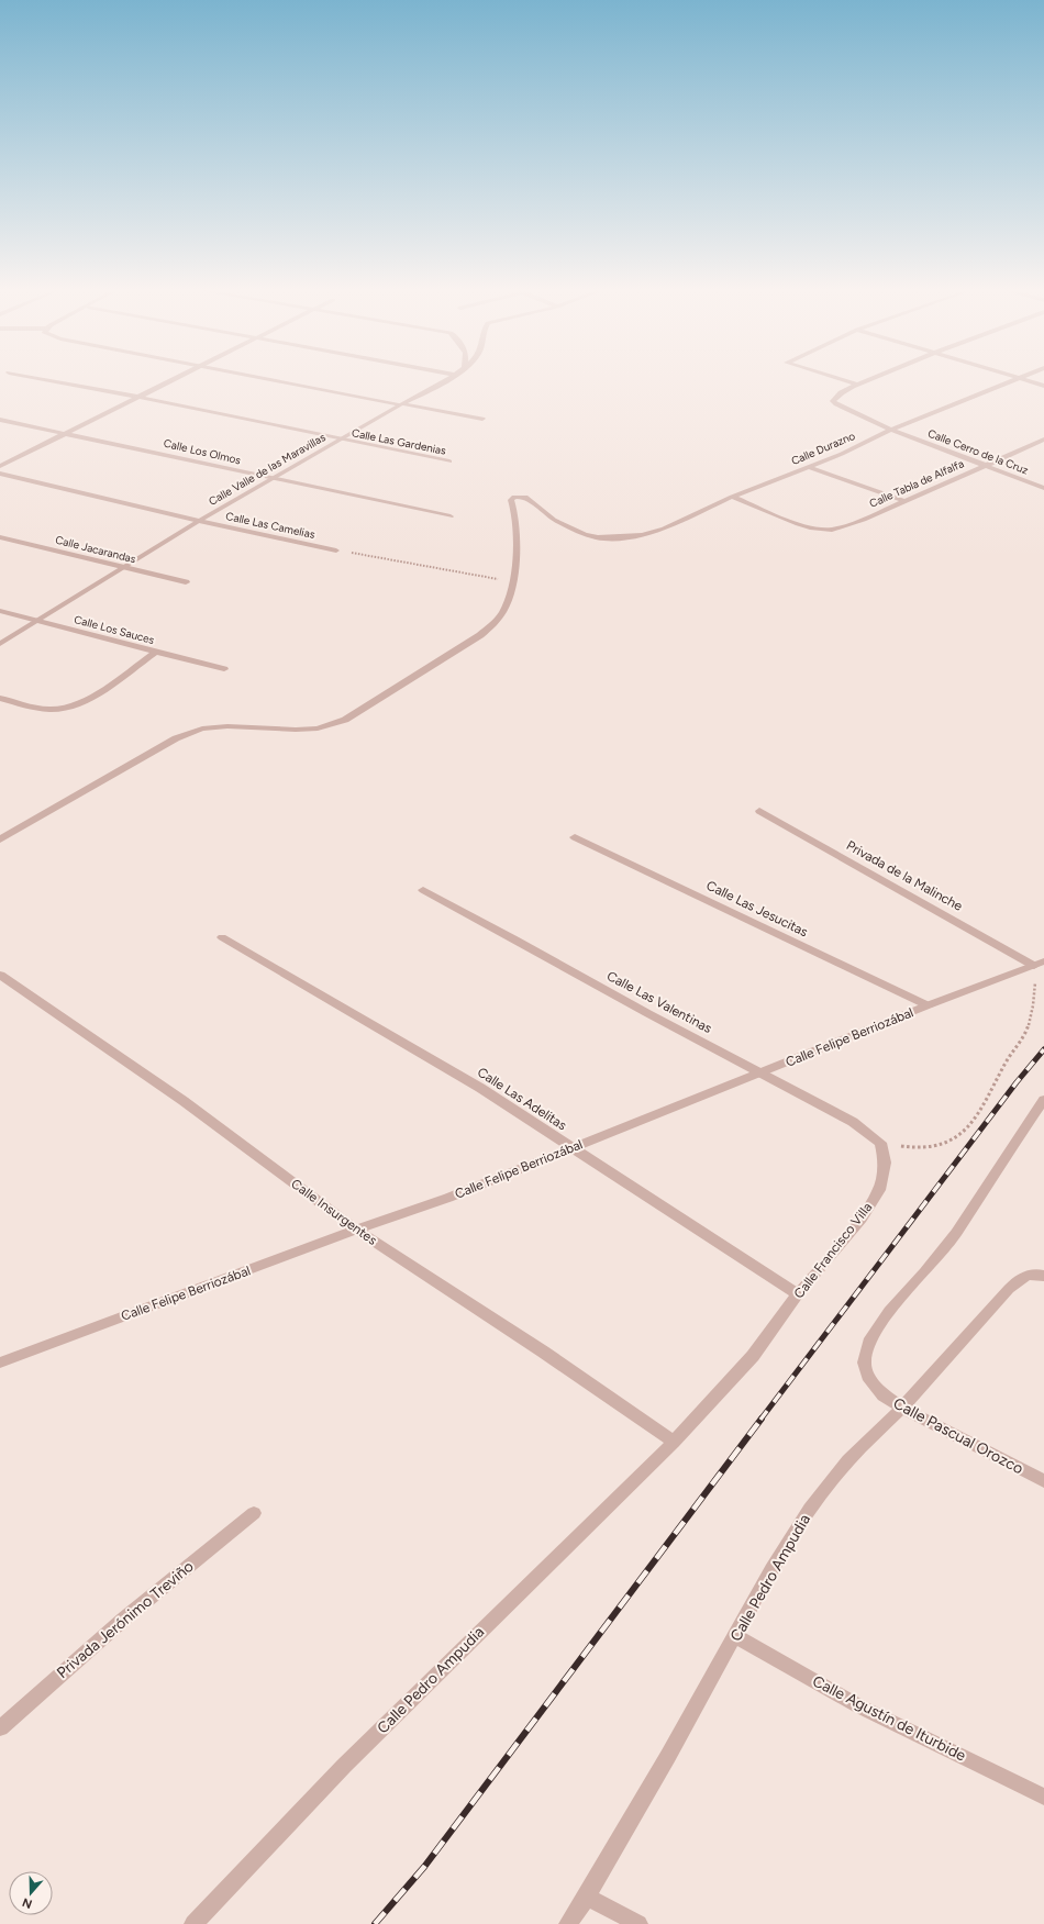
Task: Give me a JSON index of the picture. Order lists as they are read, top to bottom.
{
  "streets": {
    "street": [
      "Calle Las Gardenias",
      "Calle Durazno",
      "Calle Los Olmos",
      "Calle Cerro de la Cruz",
      "Calle Valle de las Maravillas",
      "Calle Tabla de Alfalfa",
      "Calle Las Camelias",
      "Calle Jacarandas",
      "Calle Los Sauces",
      "Privada de la Malinche",
      "Calle Las Jesucitas",
      "Calle Las Valentinas",
      "Calle Felipe Berriozábal",
      "Calle Las Adelitas",
      "Calle Insurgentes",
      "Calle Francisco Villa",
      "Calle Pascual Orozco",
      "Calle Pedro Ampudia",
      "Privada Jerónimo Treviño",
      "Calle Agustín de Iturbide"
    ]
  },
  "crossings": [
    ["Calle Las Gardenias", "Calle Valle de las Maravillas"],
    ["Calle Durazno", "Calle Cerro de la Cruz"],
    ["Calle Durazno", "Calle Tabla de Alfalfa"],
    ["Calle Los Olmos", "Calle Valle de las Maravillas"],
    ["Calle Cerro de la Cruz", "Calle Tabla de Alfalfa"],
    ["Calle Valle de las Maravillas", "Calle Las Camelias"],
    ["Calle Valle de las Maravillas", "Calle Jacarandas"],
    ["Calle Valle de las Maravillas", "Calle Los Sauces"],
    ["Privada de la Malinche", "Calle Felipe Berriozábal"],
    ["Calle Las Jesucitas", "Calle Felipe Berriozábal"],
    ["Calle Las Valentinas", "Calle Felipe Berriozábal"],
    ["Calle Las Valentinas", "Calle Francisco Villa"],
    ["Calle Felipe Berriozábal", "Calle Las Adelitas"],
    ["Calle Felipe Berriozábal", "Calle Insurgentes"],
    ["Calle Las Adelitas", "Calle Francisco Villa"],
    ["Calle Insurgentes", "Calle Francisco Villa"],
    ["Calle Insurgentes", "Calle Pedro Ampudia"],
    ["Calle Francisco Villa", "Calle Pedro Ampudia"],
    ["Calle Pascual Orozco", "Calle Pedro Ampudia"],
    ["Calle Pedro Ampudia", "Calle Agustín de Iturbide"]
  ],
  "north": "bottom"
}
